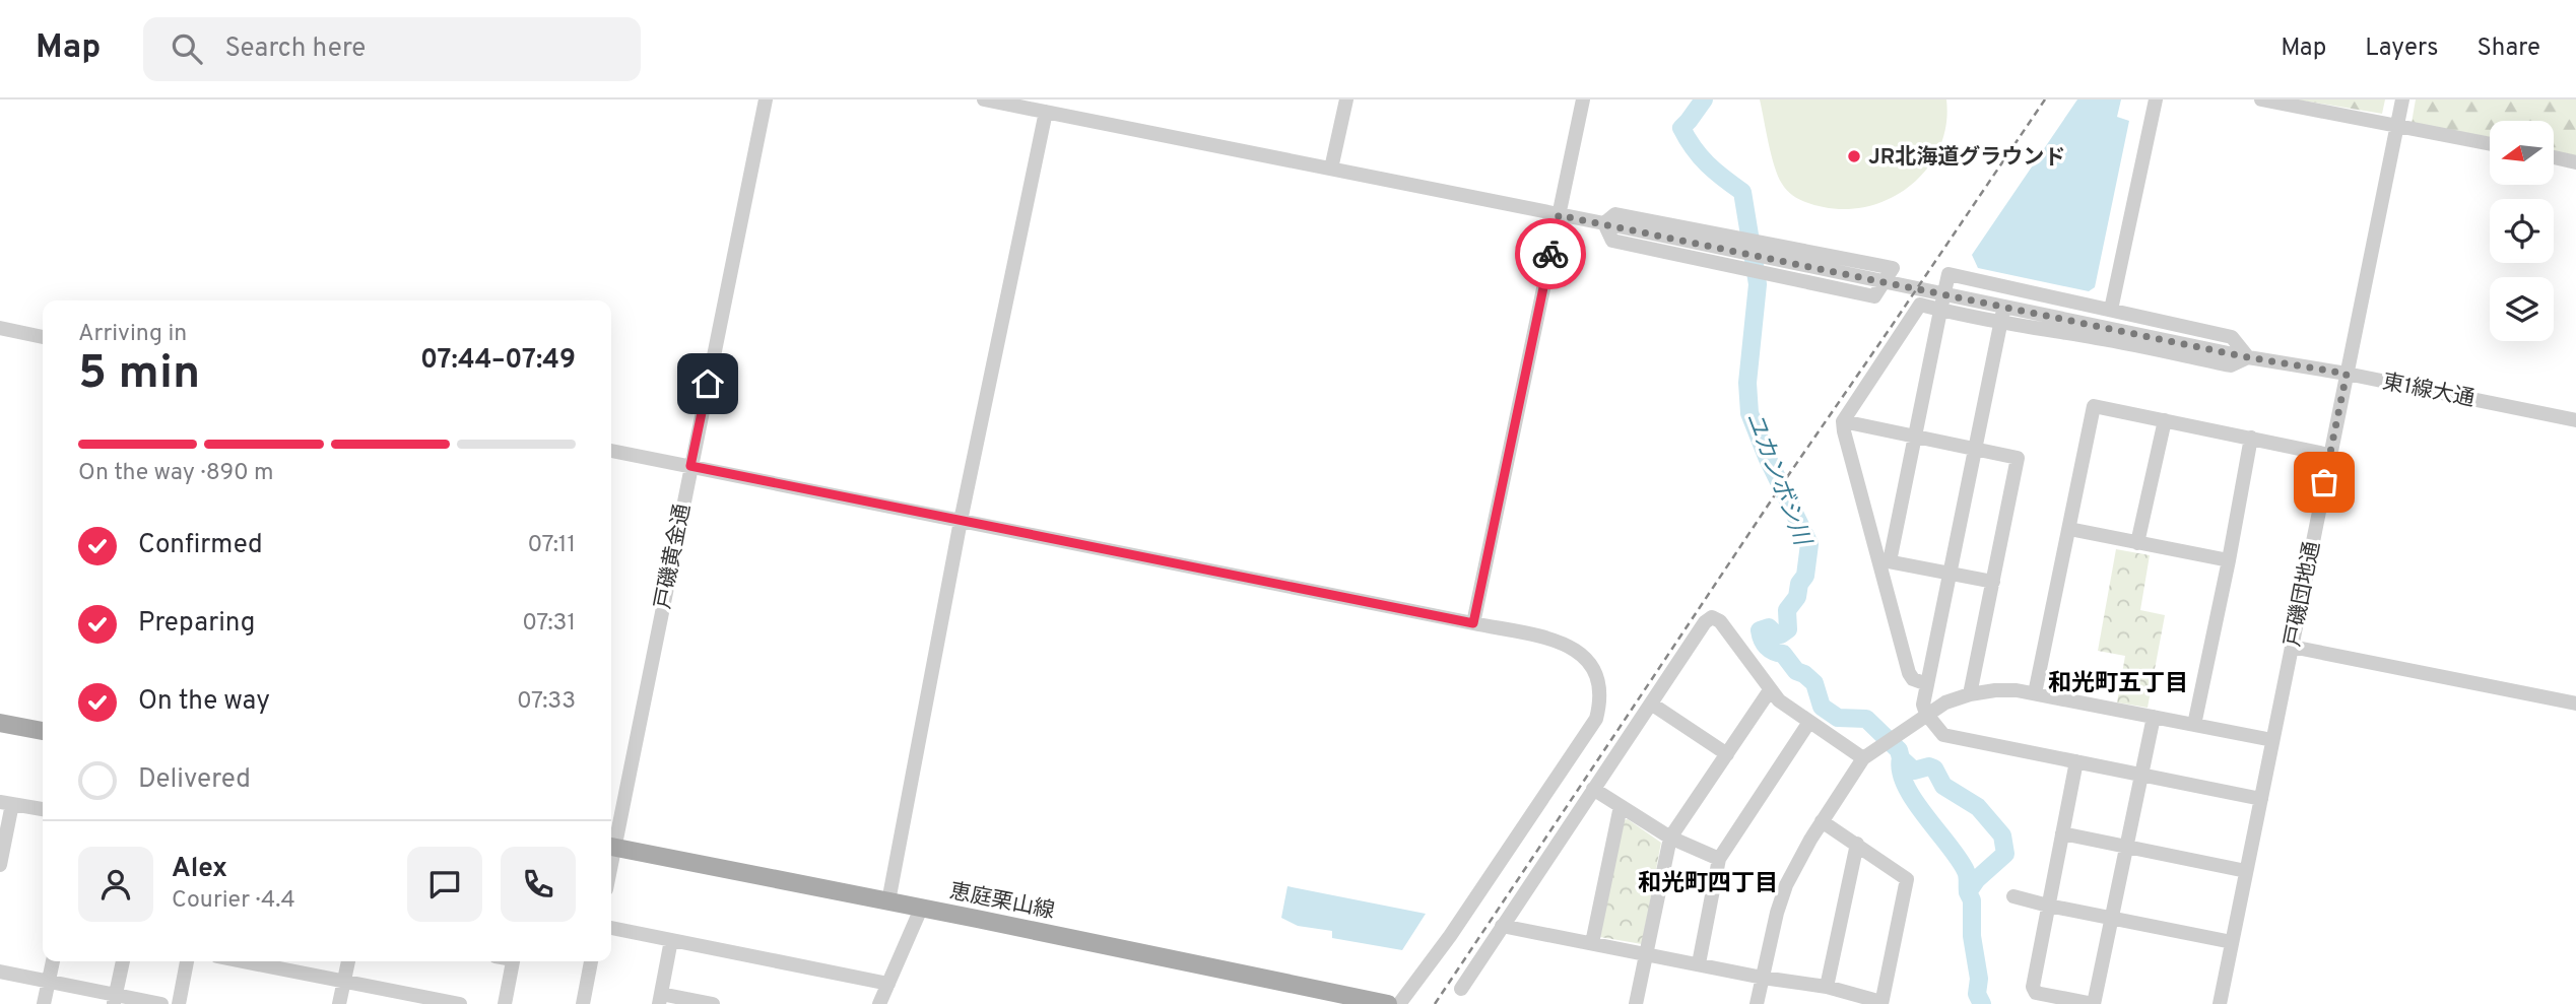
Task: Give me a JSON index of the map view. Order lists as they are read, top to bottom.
{
  "streets": {
    "main road": ["恵庭栗山線"],
    "street": ["東1線大通", "戸磯黄金通", "戸磯団地通"]
  },
  "crossings": [
    ["東1線大通", "戸磯団地通"]
  ],
  "districts": ["和光町五丁目", "和光町四丁目"],
  "water": ["ユカンボシ川"],
  "places": ["JR北海道グラウンド"],
  "north": "left",
  "page": {
    "header": "Map",
    "search": "Search here",
    "nav": ["Map", "Layers", "Share"],
    "heading": ["5 min", "Arriving in", "07:44–07:49"],
    "panel": ["Alex", "Courier · 4.4"],
    "bar": "On the way · 890 m",
    "list": [
      ["Confirmed", "07:11"],
      ["Preparing", "07:31"],
      ["On the way", "07:33"],
      "Delivered"
    ]
  }
}
